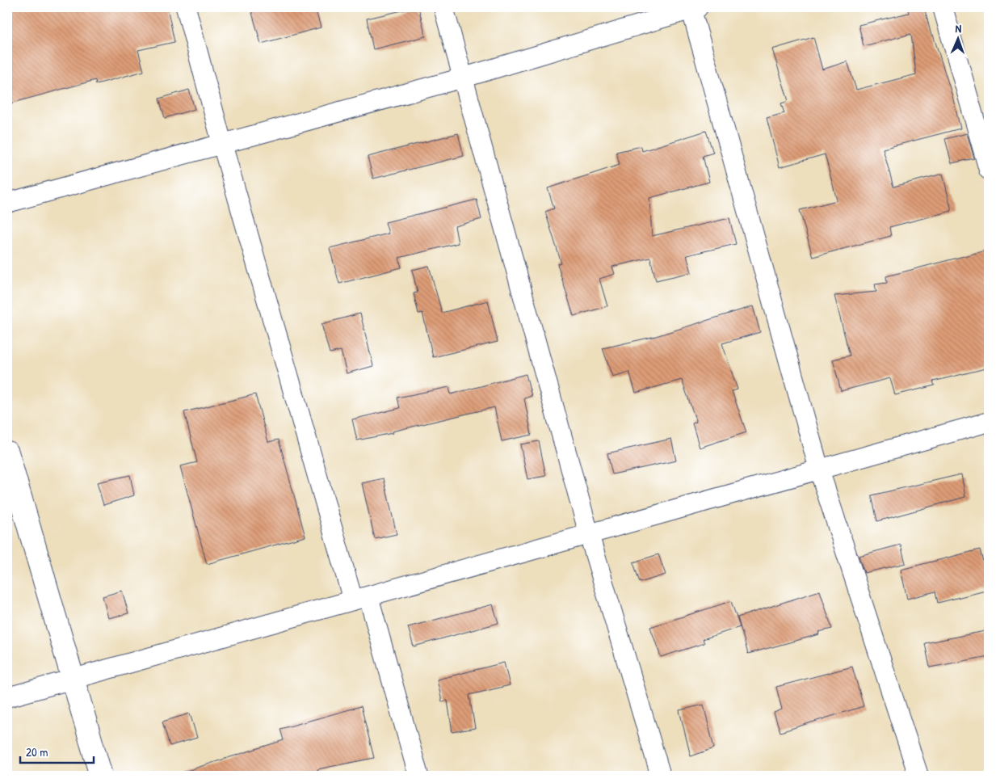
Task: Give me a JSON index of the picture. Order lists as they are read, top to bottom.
{
  "scale_bar": "20 m",
  "north": "top"
}
